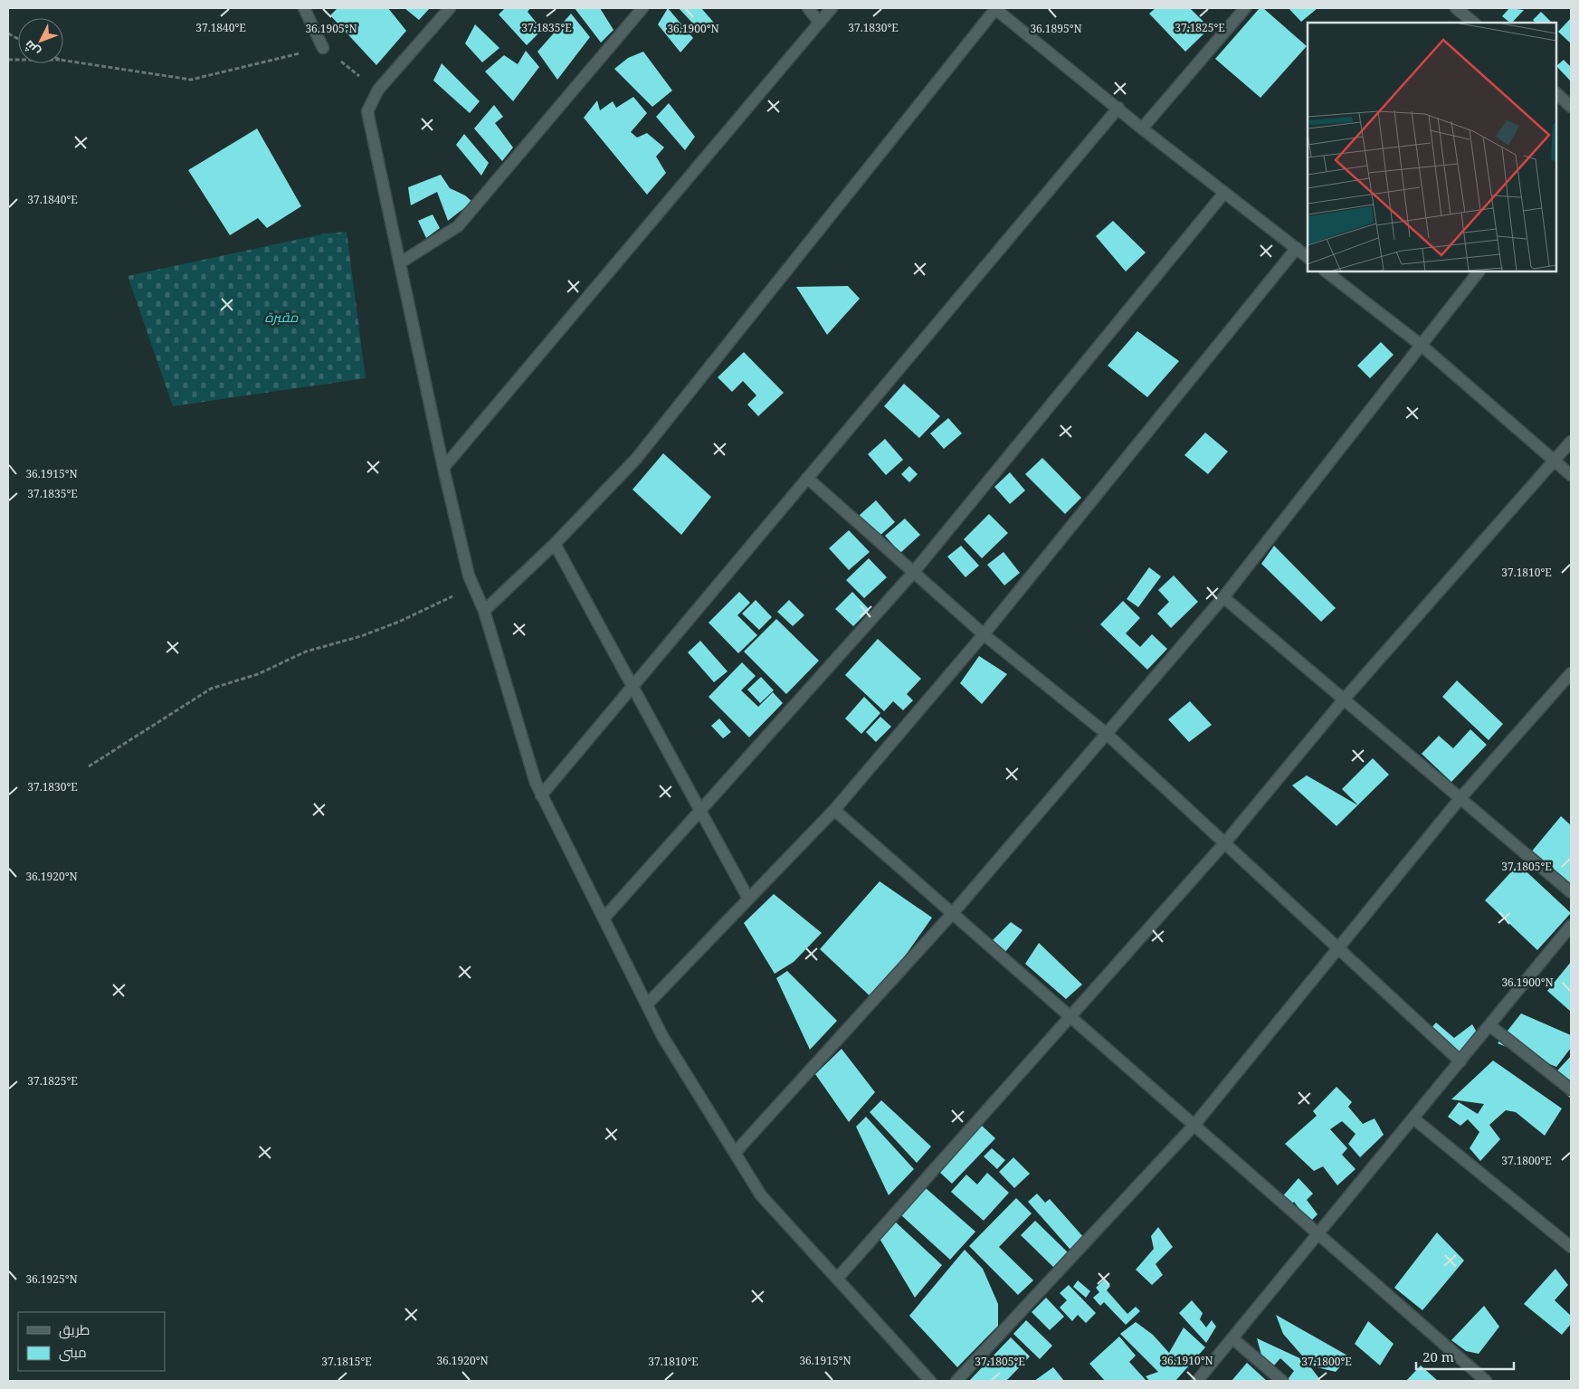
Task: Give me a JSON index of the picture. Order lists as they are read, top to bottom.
{
  "parks": ["مقبرة"],
  "legend": ["طريق", "مبنى"],
  "scale_bar": "20 m",
  "north": "bottom left",
  "coordinates": [
    "37.1840°E",
    "37.1835°E",
    "37.1830°E",
    "37.1825°E",
    "36.1905°N",
    "36.1900°N",
    "36.1895°N",
    "36.1915°N",
    "37.1810°E",
    "37.1805°E",
    "36.1920°N",
    "37.1800°E",
    "36.1925°N",
    "36.1910°N",
    "37.1815°E"
  ]
}
